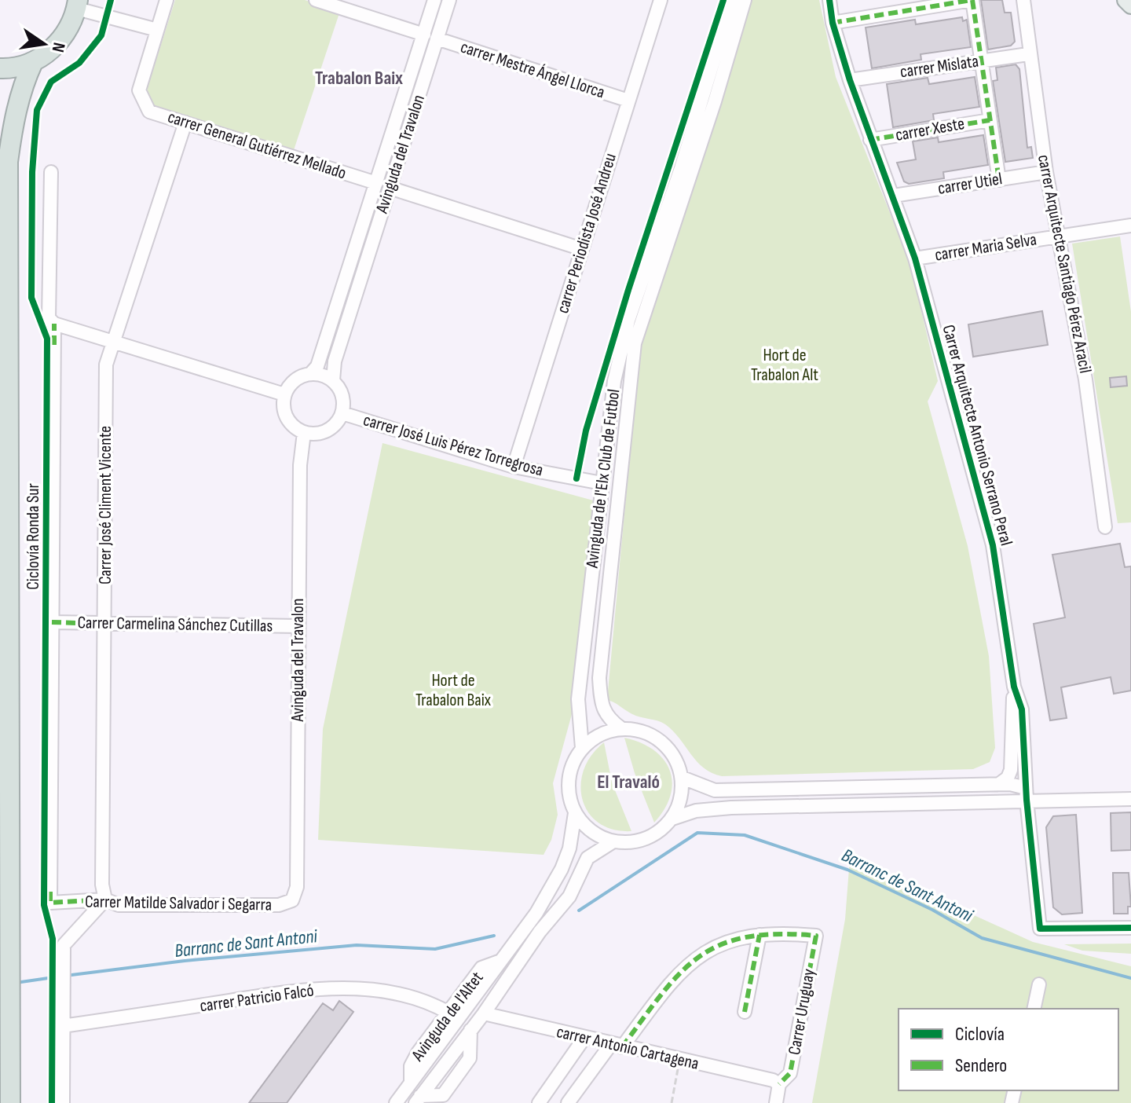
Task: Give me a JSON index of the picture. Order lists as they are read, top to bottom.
{
  "streets": {
    "street": [
      "carrer Mislata",
      "carrer Mestre Ángel Llorca",
      "carrer Xeste",
      "carrer General Gutiérrez Mellado",
      "Avinguda del Travalon",
      "carrer Utiel",
      "carrer Periodista José Andreu",
      "carrer Maria Selva",
      "carrer Arquitecte Santiago Pérez Aracil",
      "Carrer Arquitecte Antonio Serrano Peral",
      "carrer José Luis Pérez Torregrosa",
      "Avinguda de l'Elx Club de Futbol",
      "Carrer José Climent Vicente",
      "Carrer Carmelina Sánchez Cutillas",
      "Carrer Matilde Salvador i Segarra",
      "carrer Patricio Falcó",
      "Carrer Uruguay",
      "Avinguda de l'Altet",
      "carrer Antonio Cartagena"
    ],
    "cycle path": ["Ciclovía Ronda Sur"]
  },
  "crossings": [
    ["carrer Mislata", "carrer Arquitecte Santiago Pérez Aracil"],
    ["carrer Mislata", "Carrer Arquitecte Antonio Serrano Peral"],
    ["carrer Mestre Ángel Llorca", "Avinguda del Travalon"],
    ["carrer Mestre Ángel Llorca", "carrer Periodista José Andreu"],
    ["carrer Xeste", "Carrer Arquitecte Antonio Serrano Peral"],
    ["carrer General Gutiérrez Mellado", "Avinguda del Travalon"],
    ["carrer General Gutiérrez Mellado", "Carrer José Climent Vicente"],
    ["Avinguda del Travalon", "carrer José Luis Pérez Torregrosa"],
    ["Avinguda del Travalon", "Carrer Carmelina Sánchez Cutillas"],
    ["Avinguda del Travalon", "Carrer Matilde Salvador i Segarra"],
    ["carrer Utiel", "carrer Arquitecte Santiago Pérez Aracil"],
    ["carrer Utiel", "Carrer Arquitecte Antonio Serrano Peral"],
    ["carrer Periodista José Andreu", "carrer José Luis Pérez Torregrosa"],
    ["carrer Maria Selva", "carrer Arquitecte Santiago Pérez Aracil"],
    ["carrer Maria Selva", "Carrer Arquitecte Antonio Serrano Peral"],
    ["carrer José Luis Pérez Torregrosa", "Avinguda de l'Elx Club de Futbol"],
    ["Avinguda de l'Elx Club de Futbol", "Avinguda de l'Altet"],
    ["Carrer José Climent Vicente", "Carrer Carmelina Sánchez Cutillas"],
    ["Carrer José Climent Vicente", "Carrer Matilde Salvador i Segarra"],
    ["Carrer Carmelina Sánchez Cutillas", "Carrer Matilde Salvador i Segarra"],
    ["carrer Patricio Falcó", "Avinguda de l'Altet"],
    ["Carrer Uruguay", "carrer Antonio Cartagena"],
    ["Avinguda de l'Altet", "carrer Antonio Cartagena"]
  ],
  "districts": ["Trabalon Baix", "El Travaló"],
  "water": ["Barranc de Sant Antoni"],
  "parks": ["Hort de Trabalon Alt", "Hort de Trabalon Baix"],
  "legend": ["Ciclovía", "Sendero"],
  "north": "right"
}
